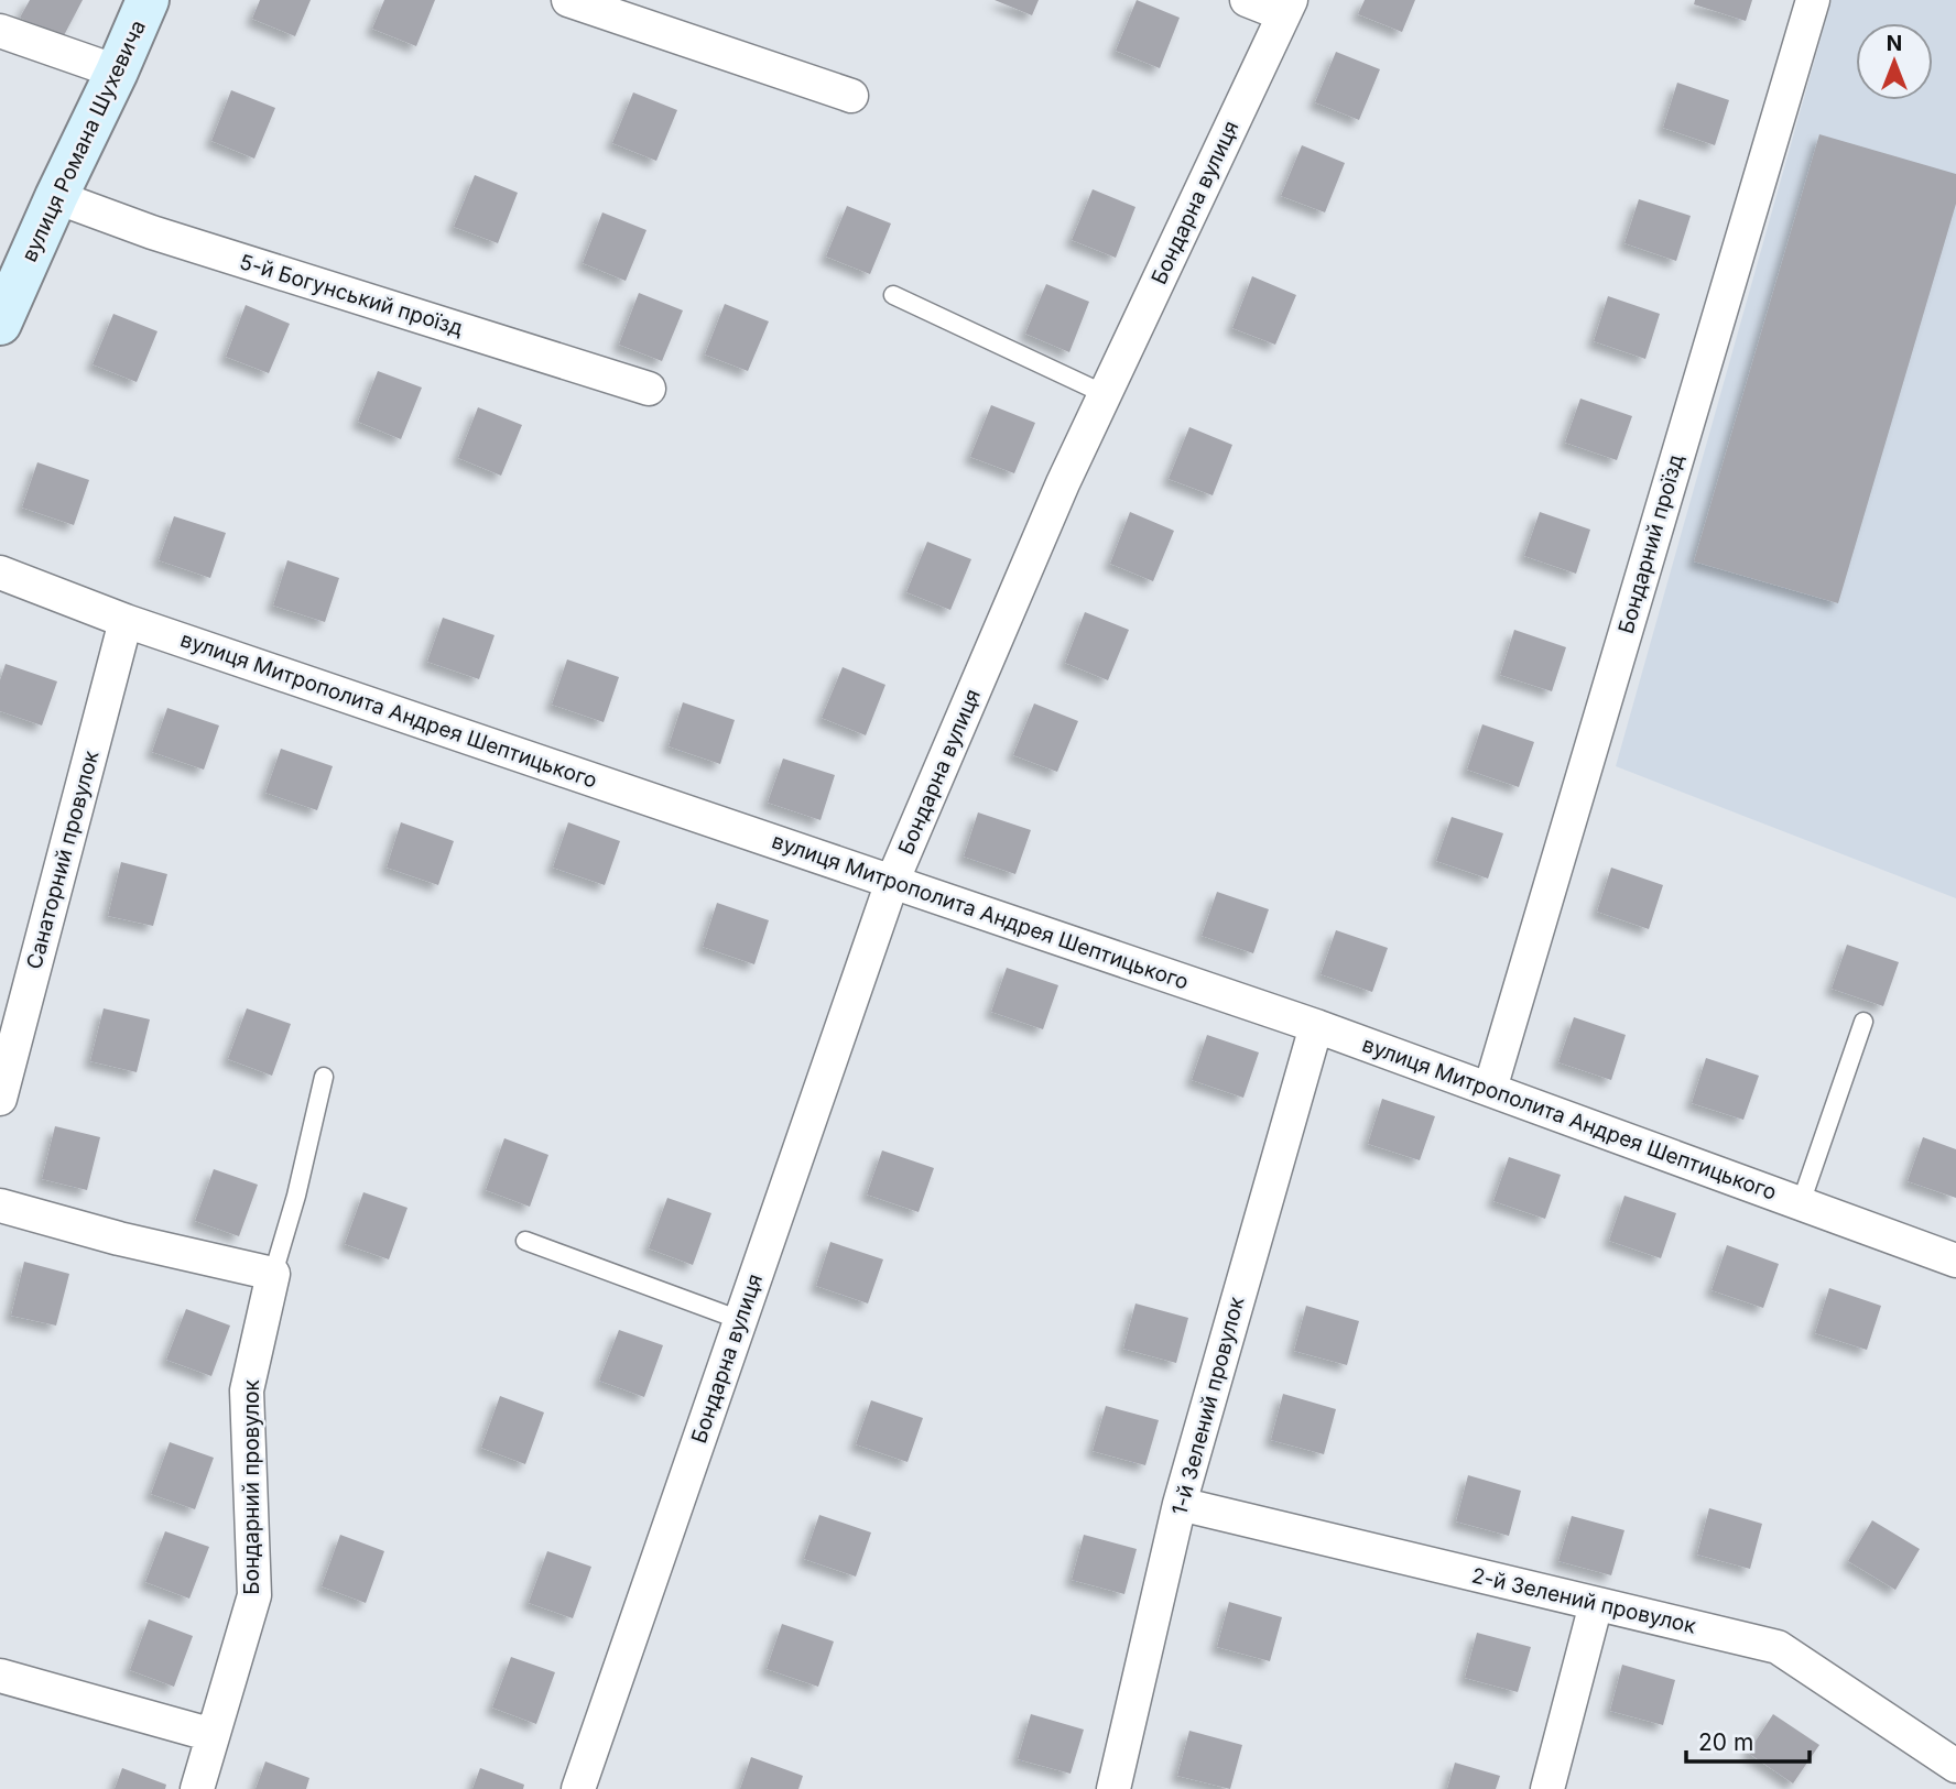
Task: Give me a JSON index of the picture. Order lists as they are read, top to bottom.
{
  "streets": {
    "street": [
      "вулиця Романа Шухевича",
      "Бондарна вулиця",
      "5-й Богунський проїзд",
      "Бондарний проїзд",
      "вулиця Митрополита Андрея Шептицького",
      "Санаторний провулок",
      "1-й Зелений провулок",
      "Бондарний провулок",
      "2-й Зелений провулок"
    ]
  },
  "crossings": [
    ["вулиця Романа Шухевича", "5-й Богунський проїзд"],
    ["Бондарна вулиця", "вулиця Митрополита Андрея Шептицького"],
    ["Бондарний проїзд", "вулиця Митрополита Андрея Шептицького"],
    ["вулиця Митрополита Андрея Шептицького", "Санаторний провулок"],
    ["вулиця Митрополита Андрея Шептицького", "1-й Зелений провулок"],
    ["1-й Зелений провулок", "2-й Зелений провулок"]
  ],
  "scale_bar": "20 m",
  "north": "top"
}
